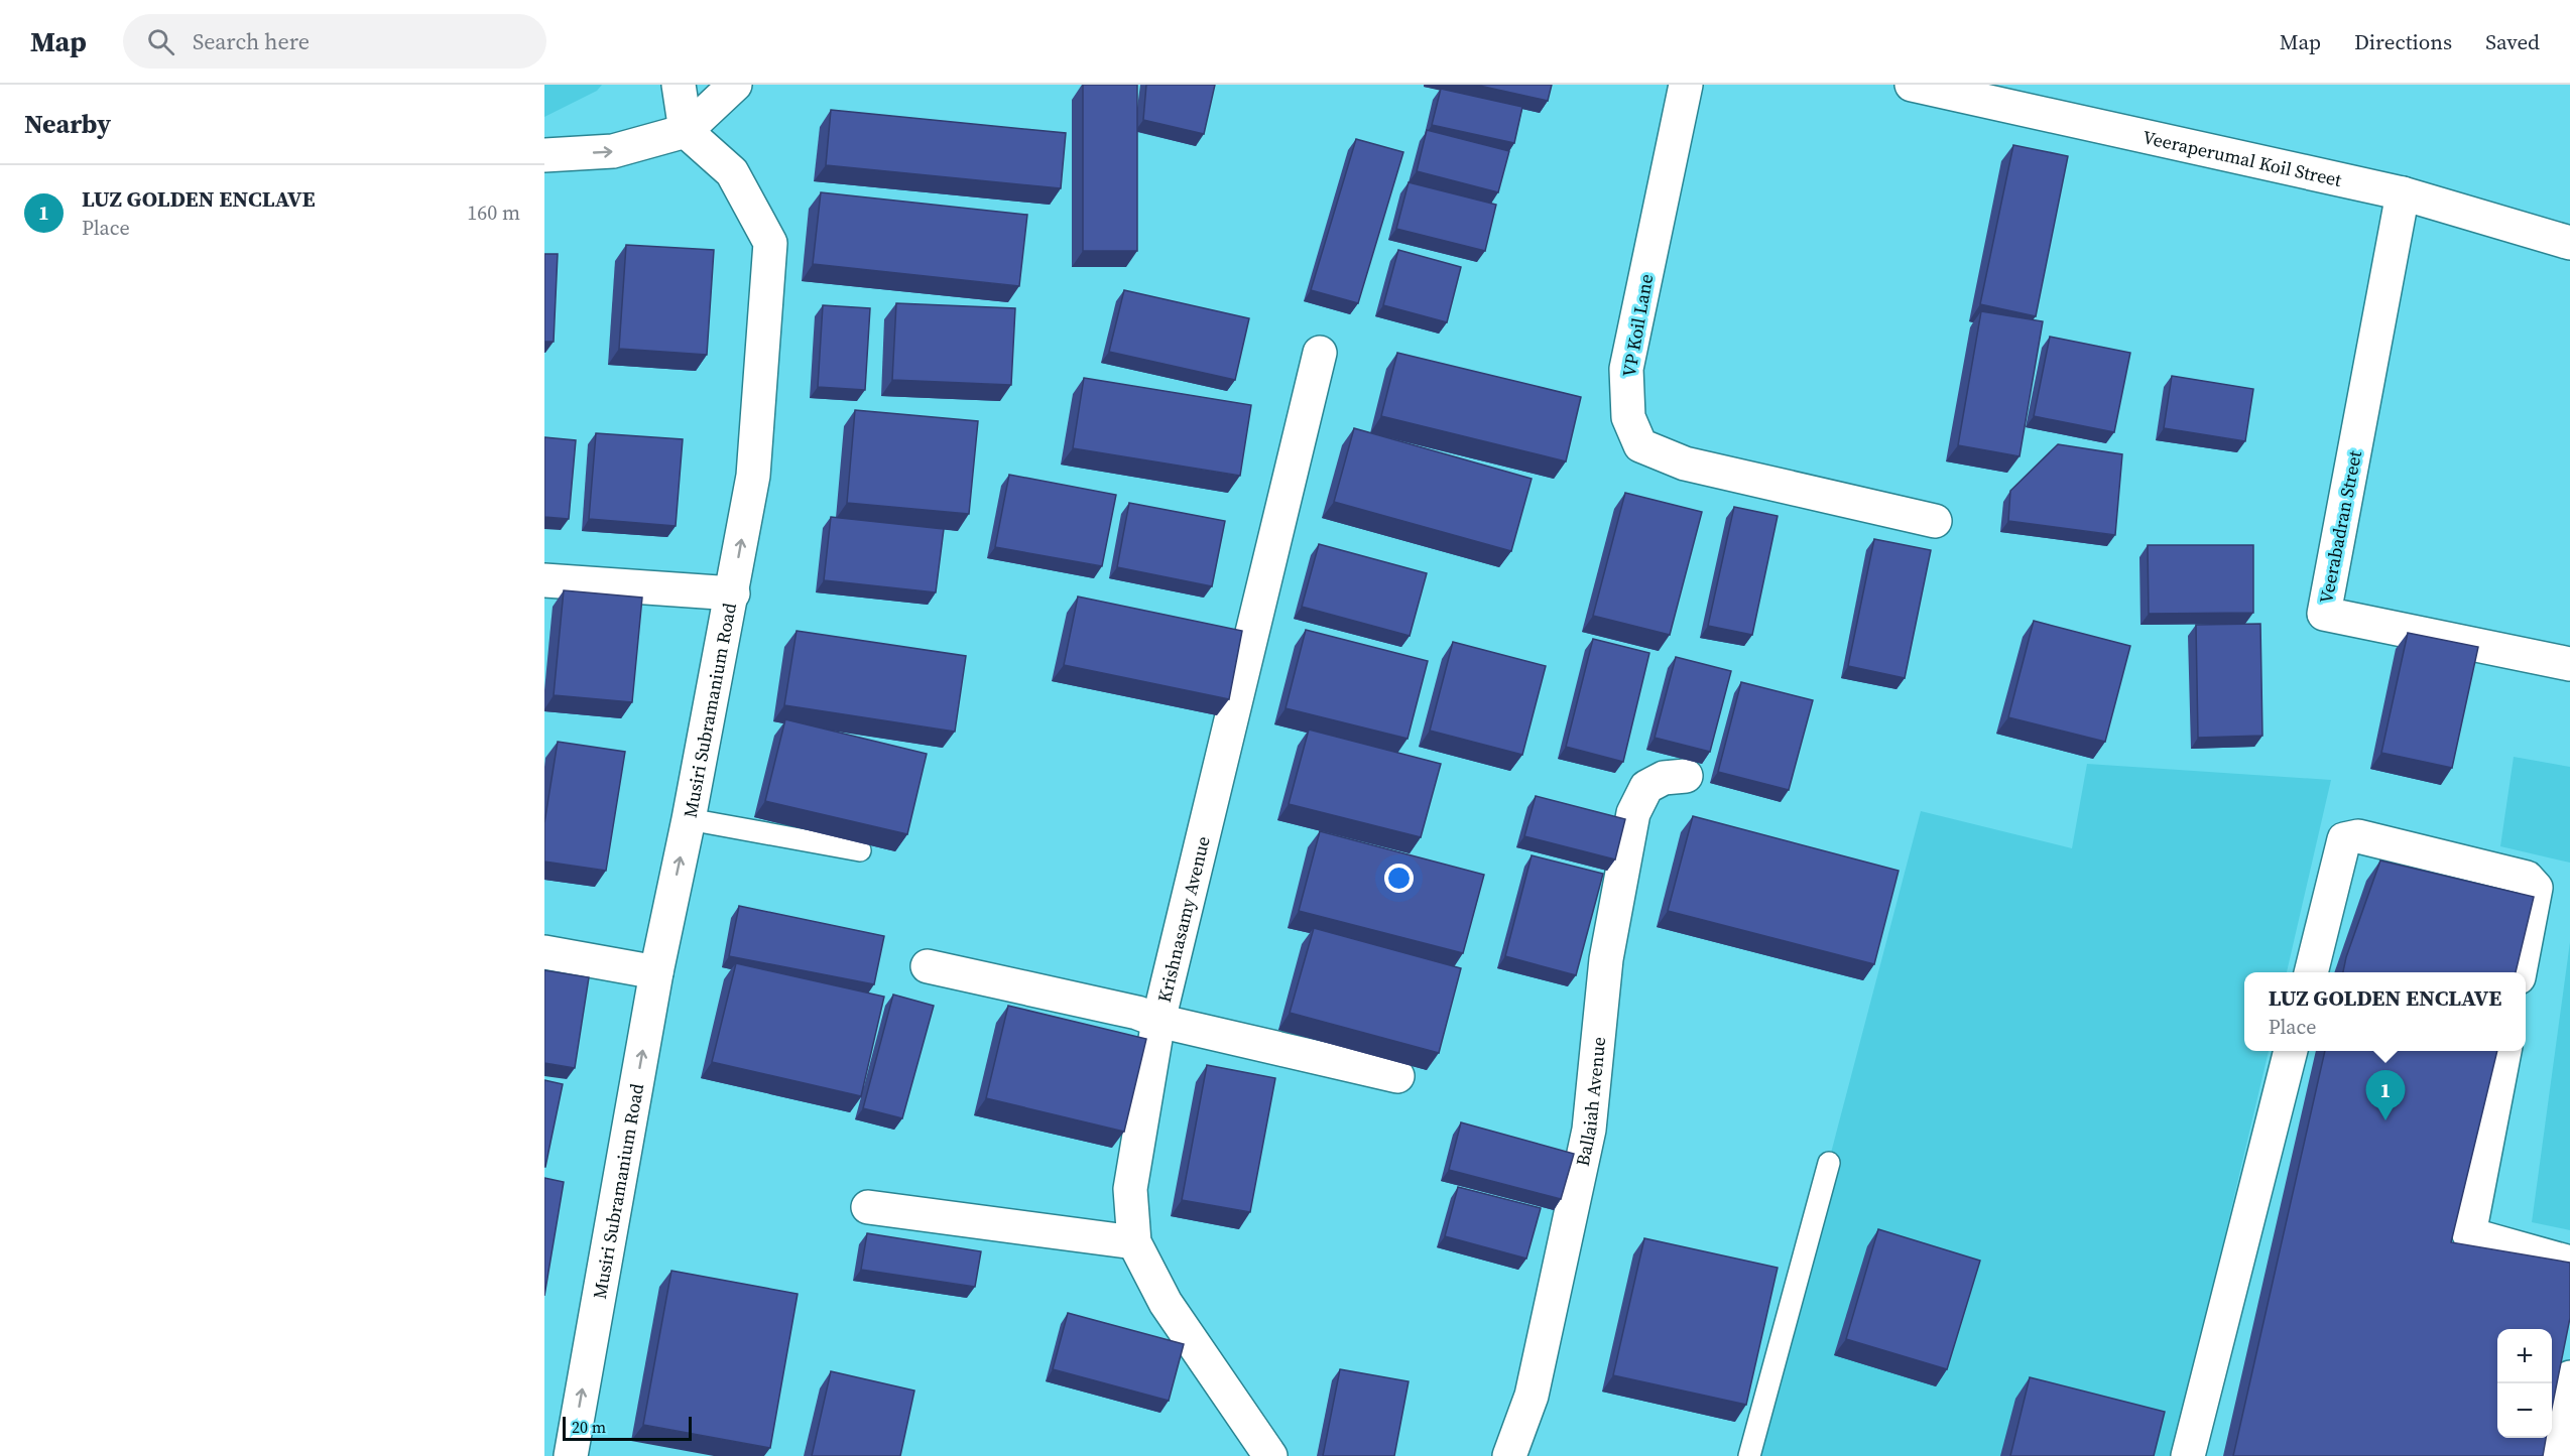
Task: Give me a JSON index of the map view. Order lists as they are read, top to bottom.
{
  "streets": {
    "street": [
      "Veeraperumal Koil Street",
      "VP Koil Lane",
      "Veerabadran Street",
      "Musiri Subramanium Road",
      "Krishnasamy Avenue",
      "Ballaiah Avenue"
    ]
  },
  "crossings": [
    ["Veeraperumal Koil Street", "Veerabadran Street"]
  ],
  "one_way": ["Musiri Subramanium Road"],
  "scale_bar": "20 m",
  "page": {
    "header": "Map",
    "search": "Search here",
    "nav": ["Map", "Directions", "Saved"],
    "heading": "Nearby",
    "list": [
      {
        "mark": "1",
        "name": "LUZ GOLDEN ENCLAVE",
        "note": "Place",
        "value": "160 m"
      }
    ],
    "popup": ["LUZ GOLDEN ENCLAVE", "Place"],
    "pins": "1",
    "map_buttons": ["+", "−"],
    "scale": "20 m"
  }
}
